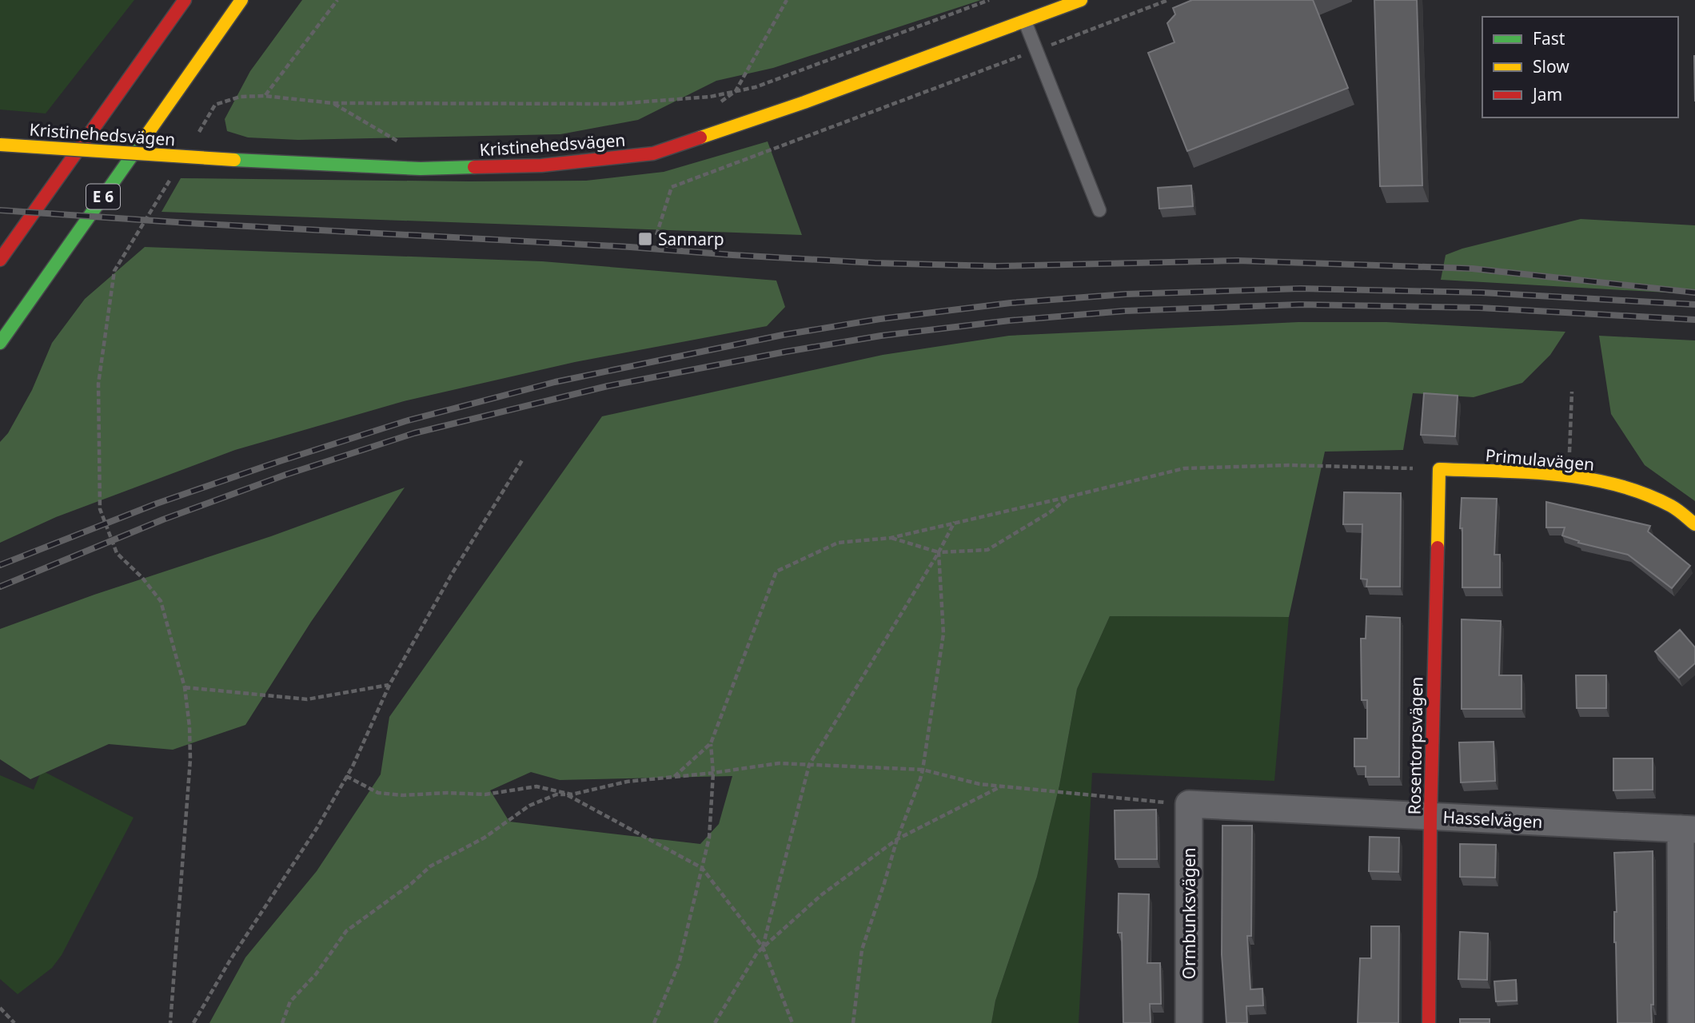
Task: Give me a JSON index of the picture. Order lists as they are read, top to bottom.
{
  "streets": {
    "main road": [
      "Kristinehedsvägen",
      "E 6",
      "Primulavägen",
      "Rosentorpsvägen"
    ],
    "street": ["Hasselvägen", "Ormbunksvägen"]
  },
  "crossings": [
    ["Primulavägen", "Rosentorpsvägen"],
    ["Rosentorpsvägen", "Hasselvägen"],
    ["Hasselvägen", "Ormbunksvägen"]
  ],
  "places": {
    "transit": ["Sannarp"]
  },
  "legend": ["Fast", "Slow", "Jam"]
}
